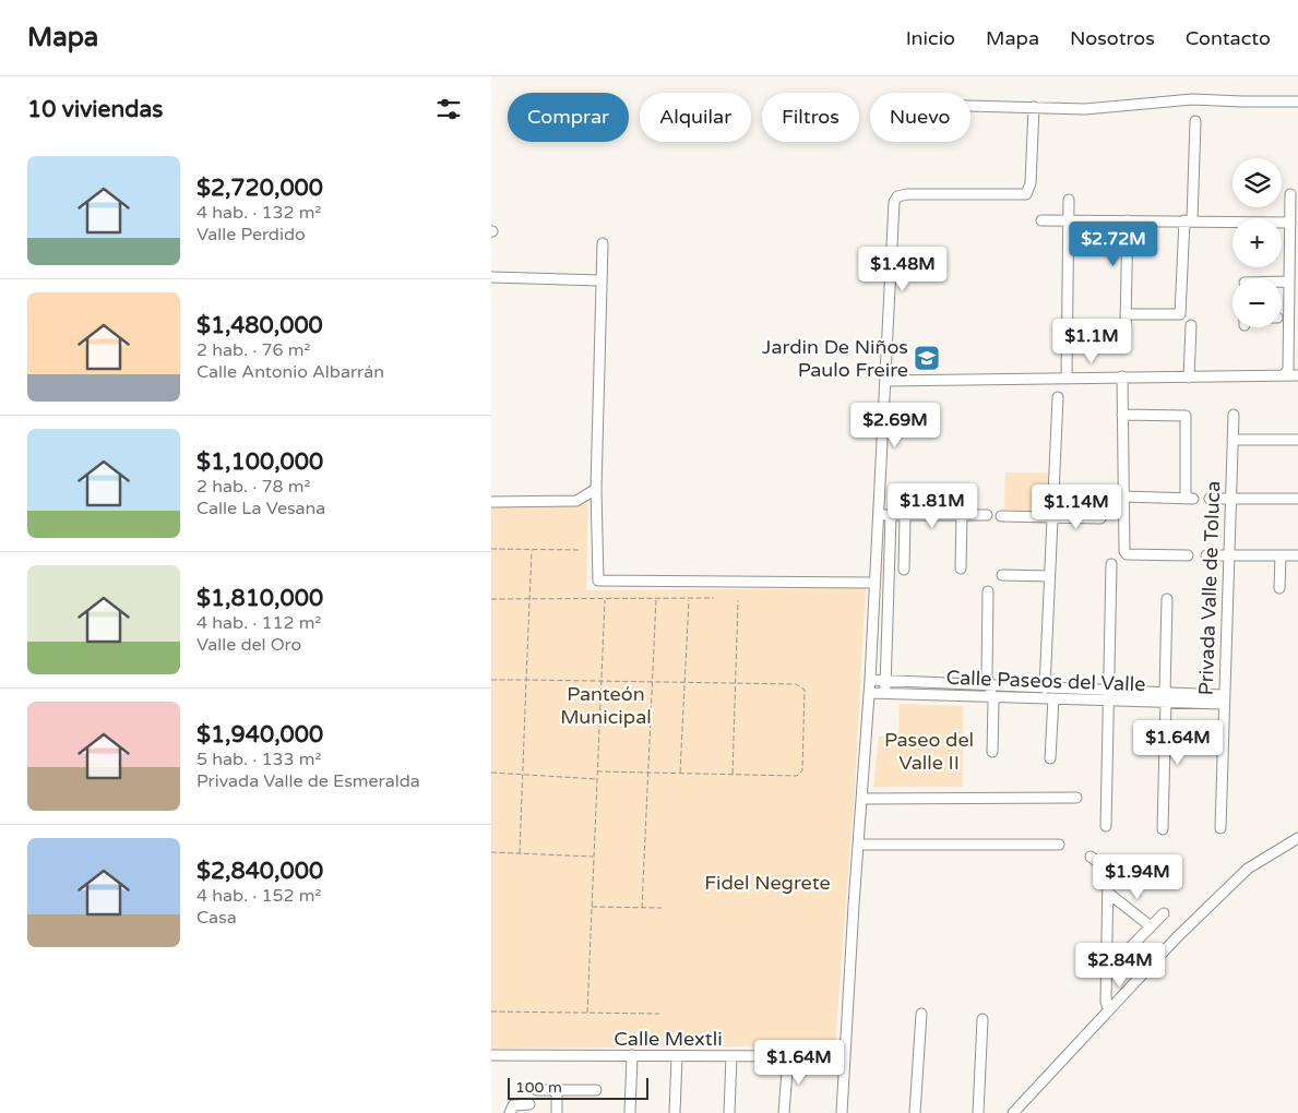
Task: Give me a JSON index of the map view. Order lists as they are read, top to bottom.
{
  "streets": {
    "street": ["Privada Valle de Toluca", "Calle Paseos del Valle", "Calle Mextli"]
  },
  "crossings": [
    ["Privada Valle de Toluca", "Calle Paseos del Valle"]
  ],
  "parks": ["Panteón Municipal", "Paseo del Valle II", "Fidel Negrete"],
  "places": {
    "school or university": ["Jardin De Niños Paulo Freire"]
  },
  "scale_bar": "100 m",
  "page": {
    "header": "Mapa",
    "nav": [
      "Inicio",
      "Mapa",
      "Nosotros",
      "Contacto"
    ],
    "heading": "10 viviendas",
    "chip": [
      "Comprar",
      "Alquilar",
      "Filtros",
      "Nuevo"
    ],
    "list": [
      {
        "name": "$2,720,000",
        "note": "4 hab. · 132 m² · Valle Perdido"
      },
      {
        "name": "$1,480,000",
        "note": "2 hab. · 76 m² · Calle Antonio Albarrán"
      },
      {
        "name": "$1,100,000",
        "note": "2 hab. · 78 m² · Calle La Vesana"
      },
      {
        "name": "$1,810,000",
        "note": "4 hab. · 112 m² · Valle del Oro"
      },
      {
        "name": "$1,940,000",
        "note": "5 hab. · 133 m² · Privada Valle de Esmeralda"
      },
      {
        "name": "$2,840,000",
        "note": "4 hab. · 152 m² · Casa"
      }
    ],
    "map_buttons": ["+", "−"],
    "price": [
      "$2.72M",
      "$1.48M",
      "$1.1M",
      "$2.69M",
      "$1.81M",
      "$1.14M",
      "$1.64M",
      "$1.94M",
      "$2.84M",
      "$1.64M"
    ],
    "scale": "100 m"
  }
}
